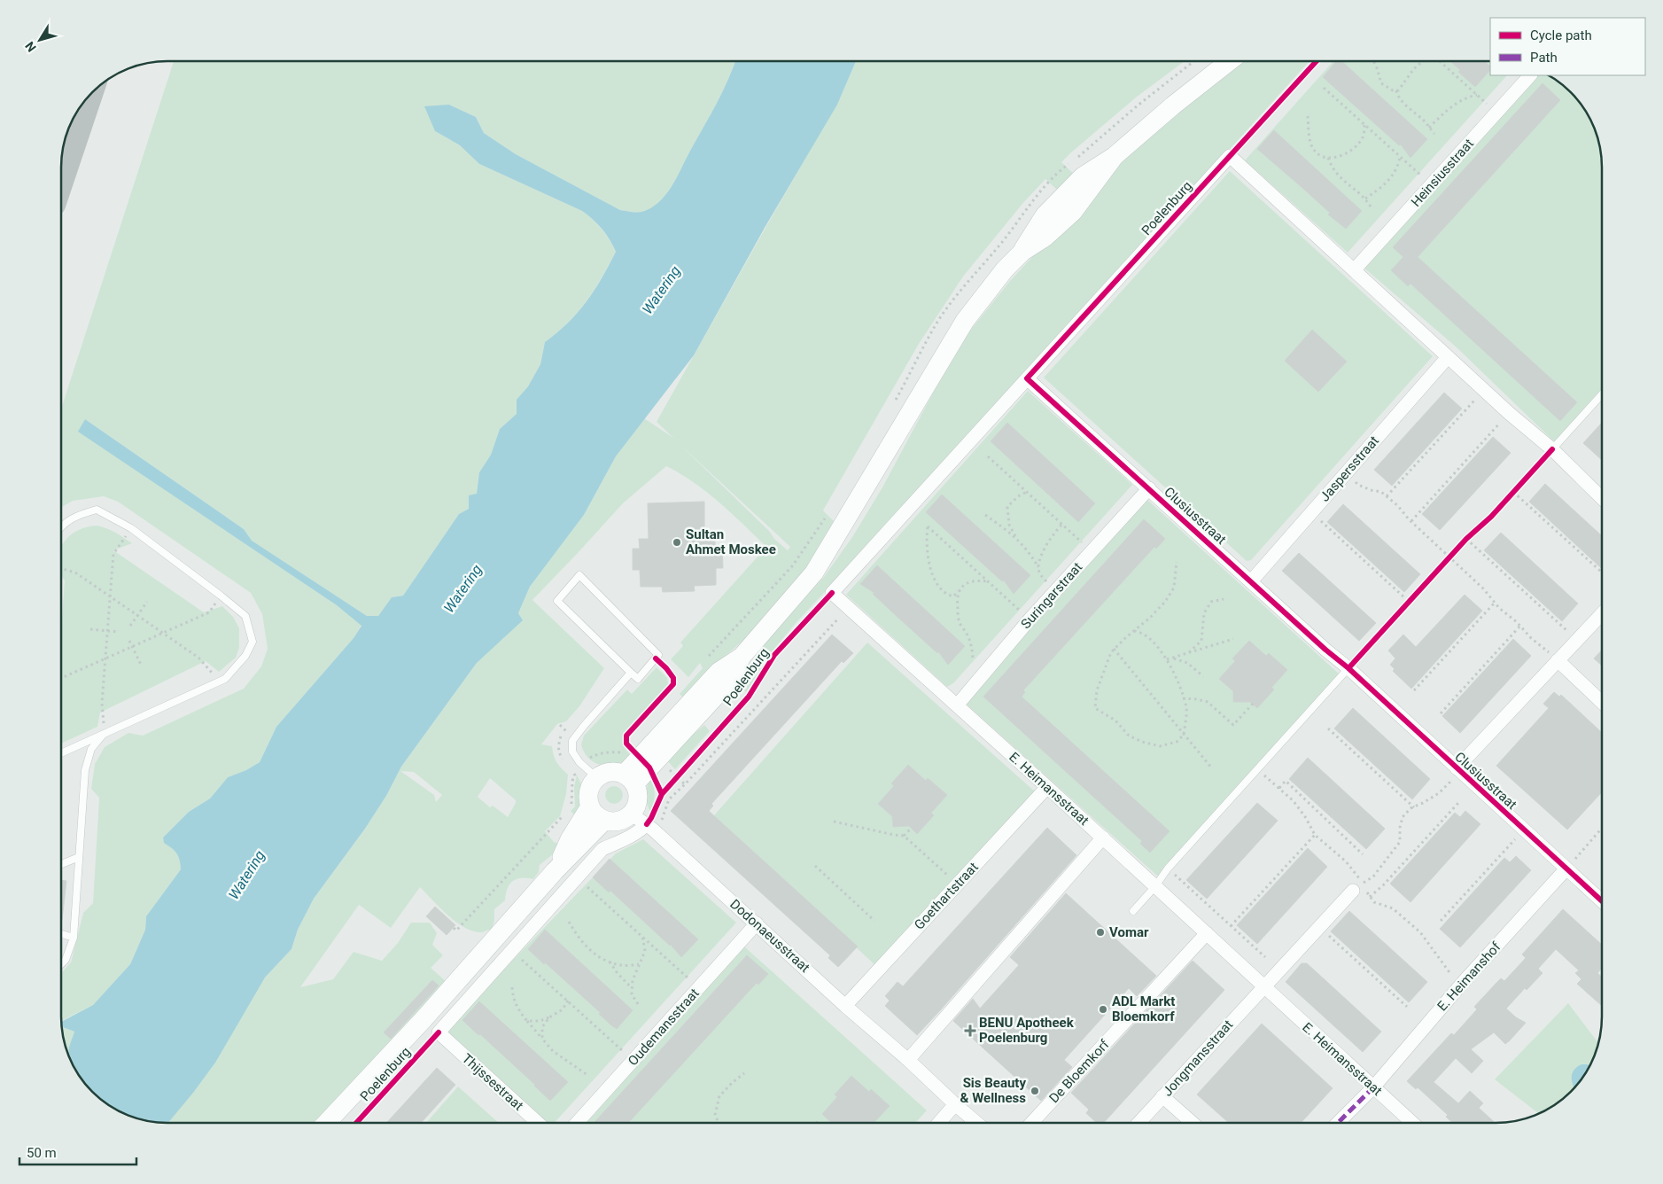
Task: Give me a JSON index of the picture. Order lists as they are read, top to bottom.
{
  "streets": {
    "street": [
      "Heinsiusstraat",
      "Poelenburg",
      "Jaspersstraat",
      "Clusiusstraat",
      "Suringarstraat",
      "E. Heimansstraat",
      "Goethartstraat",
      "Dodonaeusstraat",
      "E. Heimanshof",
      "Oudemansstraat",
      "Jongmansstraat",
      "De Bloemkorf",
      "Thijssestraat"
    ]
  },
  "crossings": [
    ["Heinsiusstraat", "Poelenburg"],
    ["Poelenburg", "Clusiusstraat"],
    ["Poelenburg", "E. Heimansstraat"],
    ["Poelenburg", "Dodonaeusstraat"],
    ["Jaspersstraat", "Clusiusstraat"],
    ["Clusiusstraat", "Suringarstraat"],
    ["Clusiusstraat", "E. Heimanshof"],
    ["Suringarstraat", "E. Heimansstraat"],
    ["E. Heimansstraat", "Goethartstraat"],
    ["E. Heimansstraat", "E. Heimanshof"],
    ["E. Heimansstraat", "Jongmansstraat"],
    ["E. Heimansstraat", "De Bloemkorf"],
    ["Goethartstraat", "Dodonaeusstraat"],
    ["Dodonaeusstraat", "Oudemansstraat"]
  ],
  "water": ["Watering"],
  "places": {
    "other": [
      "Sultan Ahmet Moskee",
      "Vomar",
      "ADL Markt Bloemkorf",
      "Sis Beauty & Wellness"
    ],
    "health": ["BENU Apotheek Poelenburg"]
  },
  "legend": ["Cycle path", "Path"],
  "scale_bar": "50 m",
  "north": "bottom left"
}
